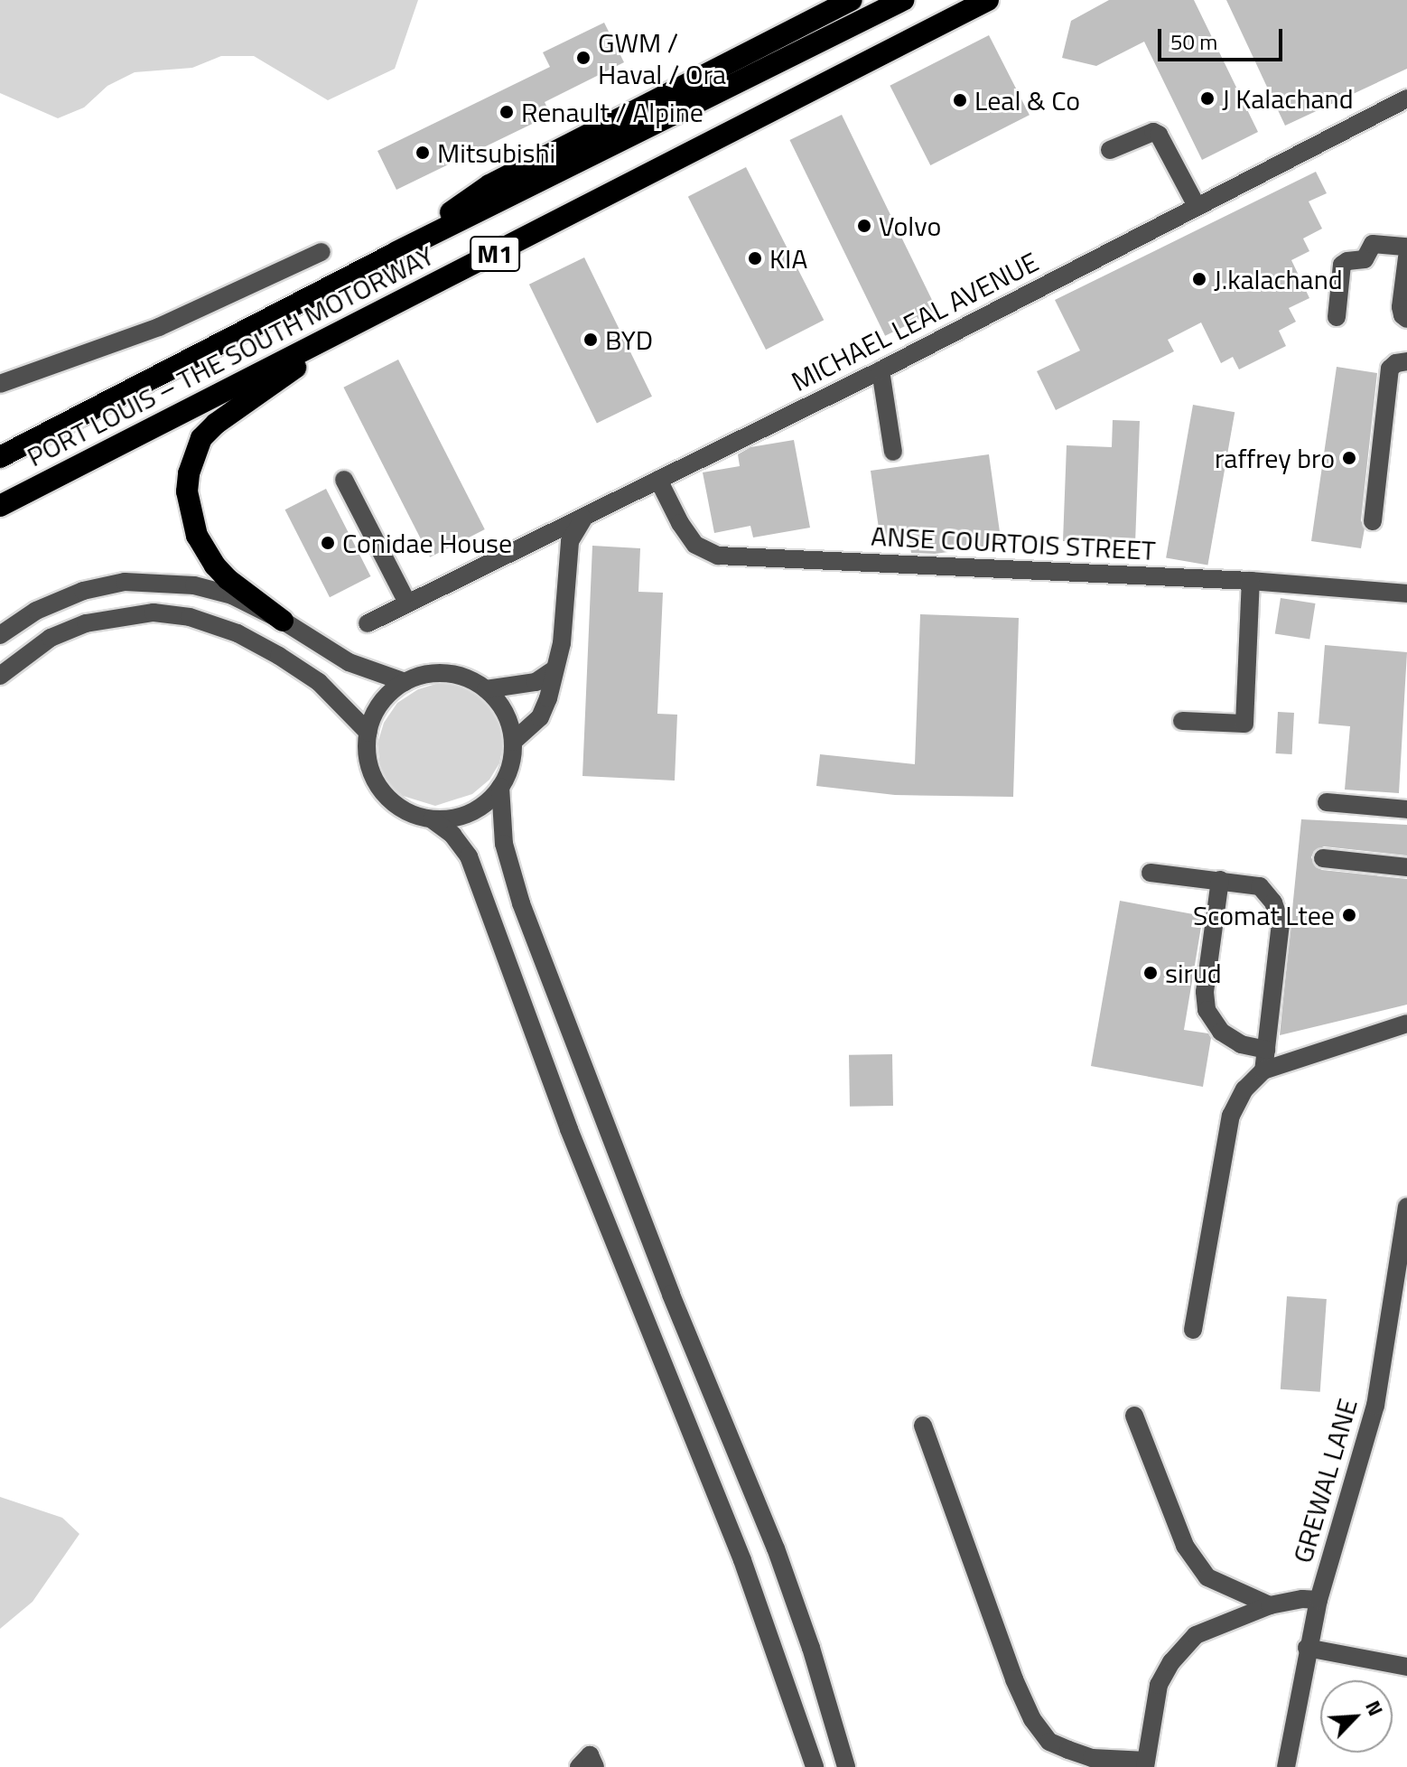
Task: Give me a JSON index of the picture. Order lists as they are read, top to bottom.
{
  "streets": {
    "highway": ["M1", "PORT LOUIS – THE SOUTH MOTORWAY"],
    "street": ["MICHAEL LEAL AVENUE", "ANSE COURTOIS STREET", "GREWAL LANE"]
  },
  "crossings": [
    ["MICHAEL LEAL AVENUE", "ANSE COURTOIS STREET"]
  ],
  "places": [
    "GWM / Haval / Ora",
    "J Kalachand",
    "Leal & Co",
    "Renault / Alpine",
    "Mitsubishi",
    "Volvo",
    "KIA",
    "J.kalachand",
    "BYD",
    "raffrey bro",
    "Conidae House",
    "Scomat Ltee",
    "sirud"
  ],
  "scale_bar": "50 m",
  "north": "top right"
}
